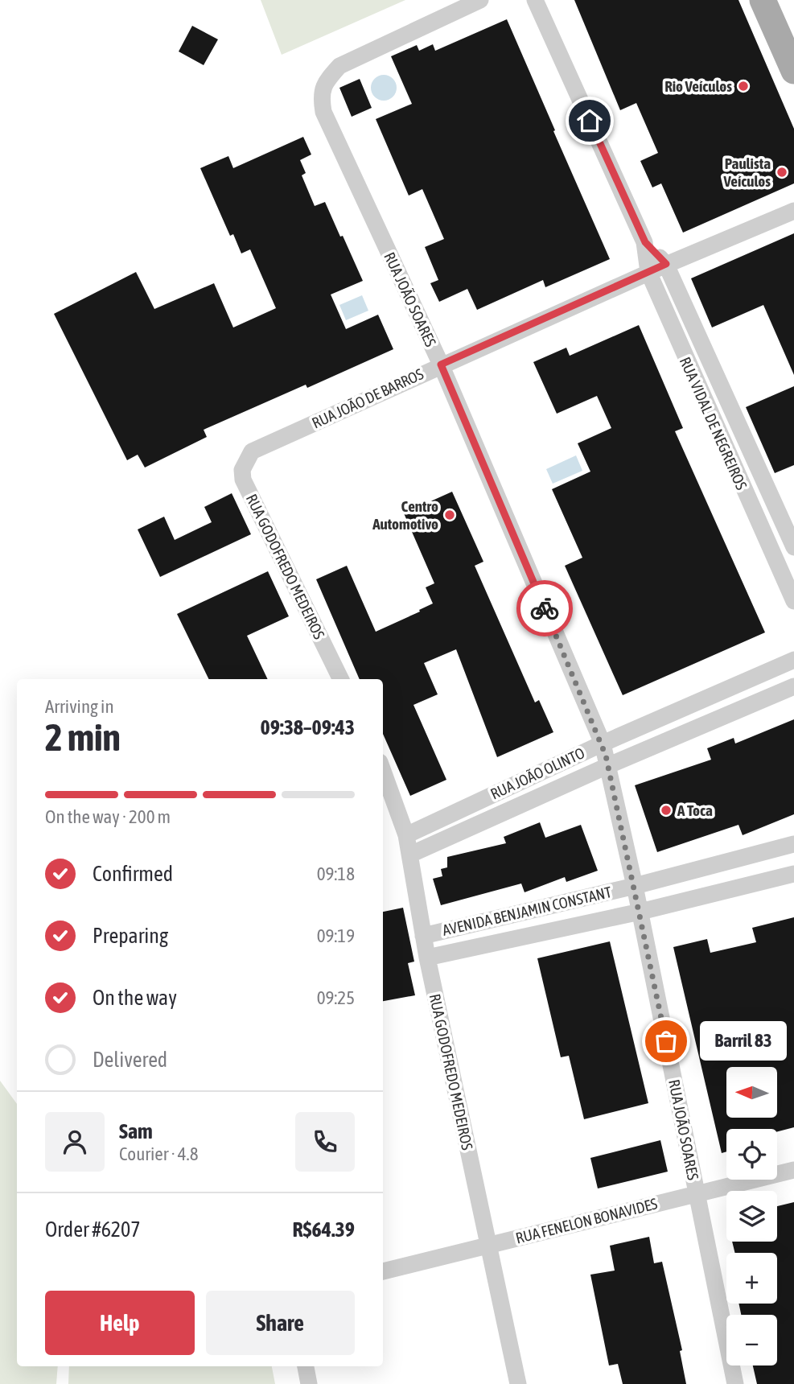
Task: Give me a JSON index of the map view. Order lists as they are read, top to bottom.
{
  "streets": {
    "street": [
      "RUA JOÃO SOARES",
      "RUA JOÃO DE BARROS",
      "RUA VIDAL DE NEGREIROS",
      "RUA GODOFREDO MEDEIROS",
      "RUA JOÃO OLINTO",
      "AVENIDA BENJAMIN CONSTANT",
      "RUA FENELON BONAVIDES"
    ]
  },
  "crossings": [
    ["RUA JOÃO SOARES", "RUA JOÃO DE BARROS"],
    ["RUA JOÃO SOARES", "RUA JOÃO OLINTO"],
    ["RUA JOÃO SOARES", "AVENIDA BENJAMIN CONSTANT"],
    ["RUA JOÃO SOARES", "RUA FENELON BONAVIDES"],
    ["RUA JOÃO DE BARROS", "RUA VIDAL DE NEGREIROS"],
    ["RUA JOÃO DE BARROS", "RUA GODOFREDO MEDEIROS"],
    ["RUA GODOFREDO MEDEIROS", "RUA JOÃO OLINTO"],
    ["RUA GODOFREDO MEDEIROS", "AVENIDA BENJAMIN CONSTANT"],
    ["RUA GODOFREDO MEDEIROS", "RUA FENELON BONAVIDES"]
  ],
  "places": [
    "Rio Veículos",
    "Paulista Veículos",
    "Centro Automotivo",
    "A Toca",
    "Barril 83"
  ],
  "north": "left",
  "page": {
    "heading": ["2 min", "Arriving in", "09:38–09:43"],
    "panel": [
      "Sam",
      "Courier · 4.8",
      "Order #6207",
      "R$64.39"
    ],
    "bar": "On the way · 200 m",
    "list": [
      ["Confirmed", "09:18"],
      ["Preparing", "09:19"],
      ["On the way", "09:25"],
      "Delivered"
    ],
    "bubble": "Barril 83",
    "map_buttons": ["+", "−"],
    "buttons": ["Help", "Share"]
  }
}
